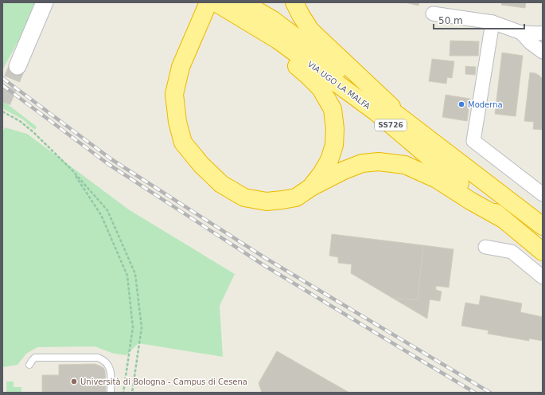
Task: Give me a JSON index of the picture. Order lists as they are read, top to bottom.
{
  "streets": {
    "highway": ["VIA UGO LA MALFA", "SS726"]
  },
  "places": ["Moderna", "Università di Bologna - Campus di Cesena"],
  "scale_bar": "50 m"
}
